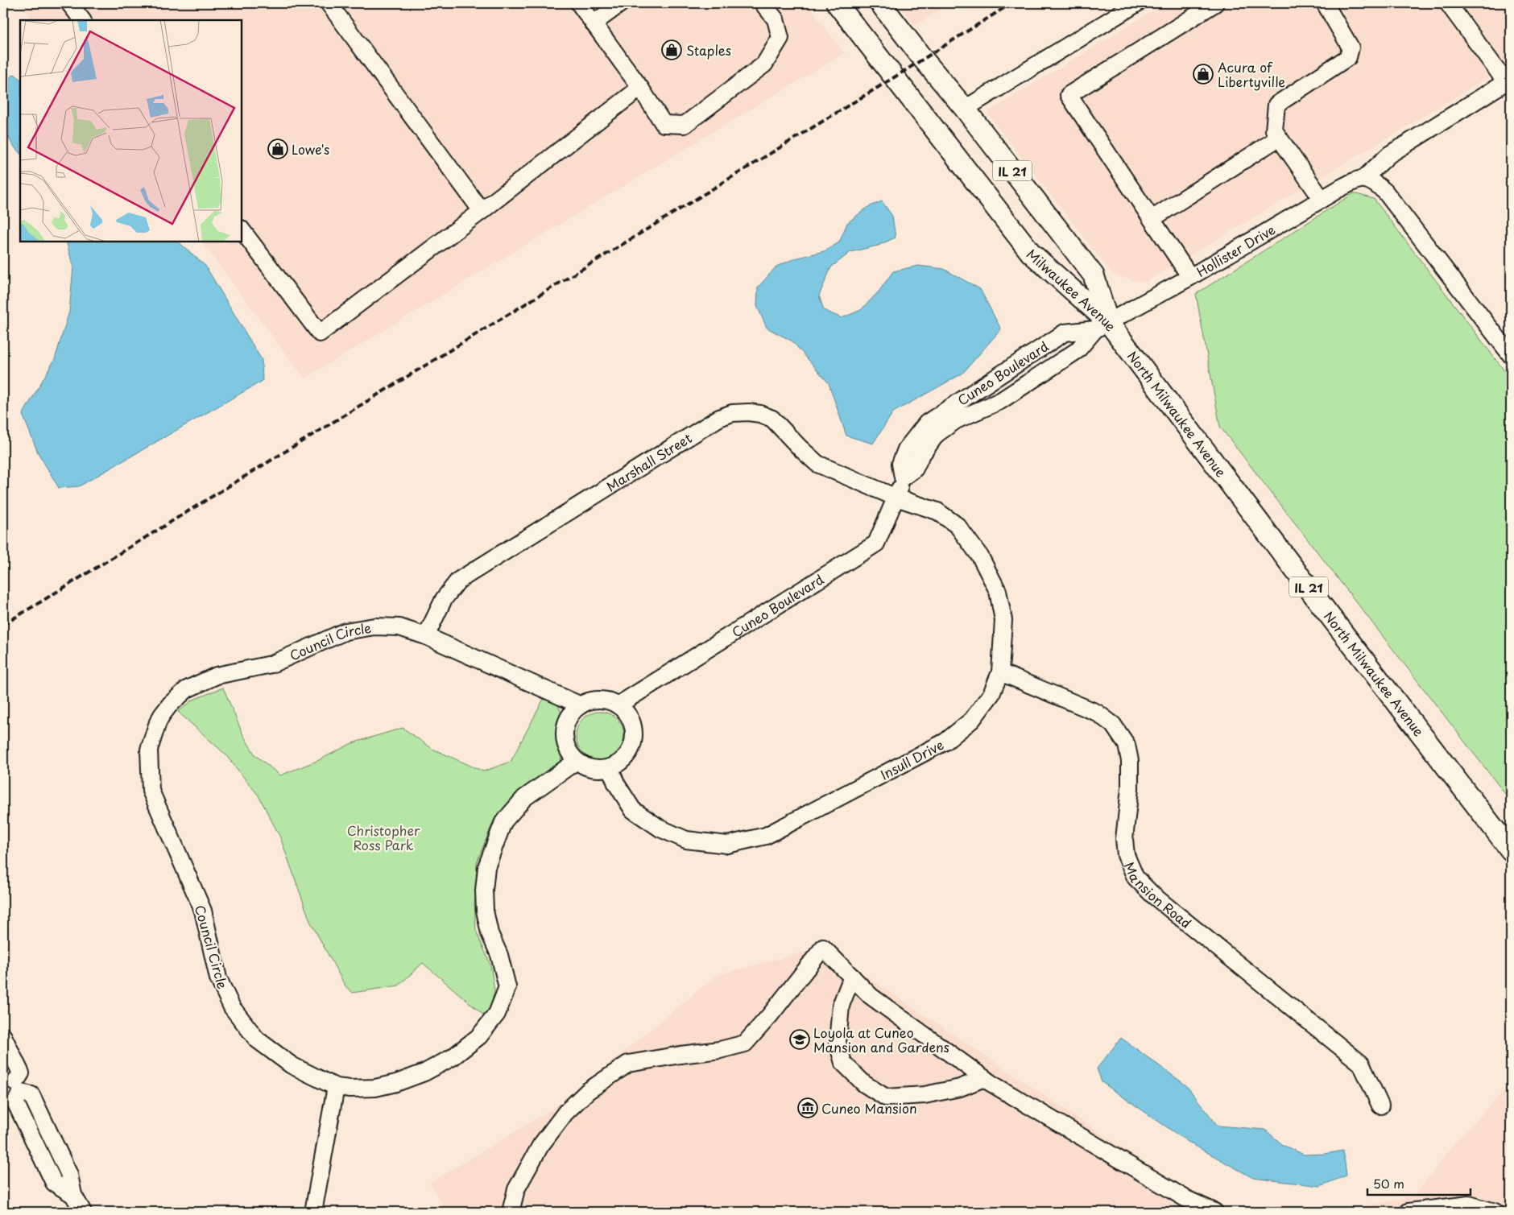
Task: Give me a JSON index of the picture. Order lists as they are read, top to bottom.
{
  "streets": {
    "main road": ["IL 21", "Milwaukee Avenue", "North Milwaukee Avenue"],
    "street": [
      "Hollister Drive",
      "Cuneo Boulevard",
      "Marshall Street",
      "Council Circle",
      "Insull Drive",
      "Mansion Road"
    ]
  },
  "crossings": [
    ["Hollister Drive", "Milwaukee Avenue"],
    ["Hollister Drive", "Cuneo Boulevard"],
    ["Hollister Drive", "North Milwaukee Avenue"],
    ["Milwaukee Avenue", "Cuneo Boulevard"],
    ["Milwaukee Avenue", "North Milwaukee Avenue"],
    ["Cuneo Boulevard", "North Milwaukee Avenue"],
    ["Cuneo Boulevard", "Marshall Street"],
    ["Cuneo Boulevard", "Council Circle"],
    ["Cuneo Boulevard", "Insull Drive"],
    ["Marshall Street", "Council Circle"],
    ["Marshall Street", "Insull Drive"],
    ["Council Circle", "Insull Drive"],
    ["Insull Drive", "Mansion Road"]
  ],
  "parks": ["Christopher Ross Park"],
  "places": {
    "shop": ["Staples", "Acura of Libertyville", "Lowe's"],
    "school or university": ["Loyola at Cuneo Mansion and Gardens"],
    "museum": ["Cuneo Mansion"]
  },
  "scale_bar": "50 m"
}
